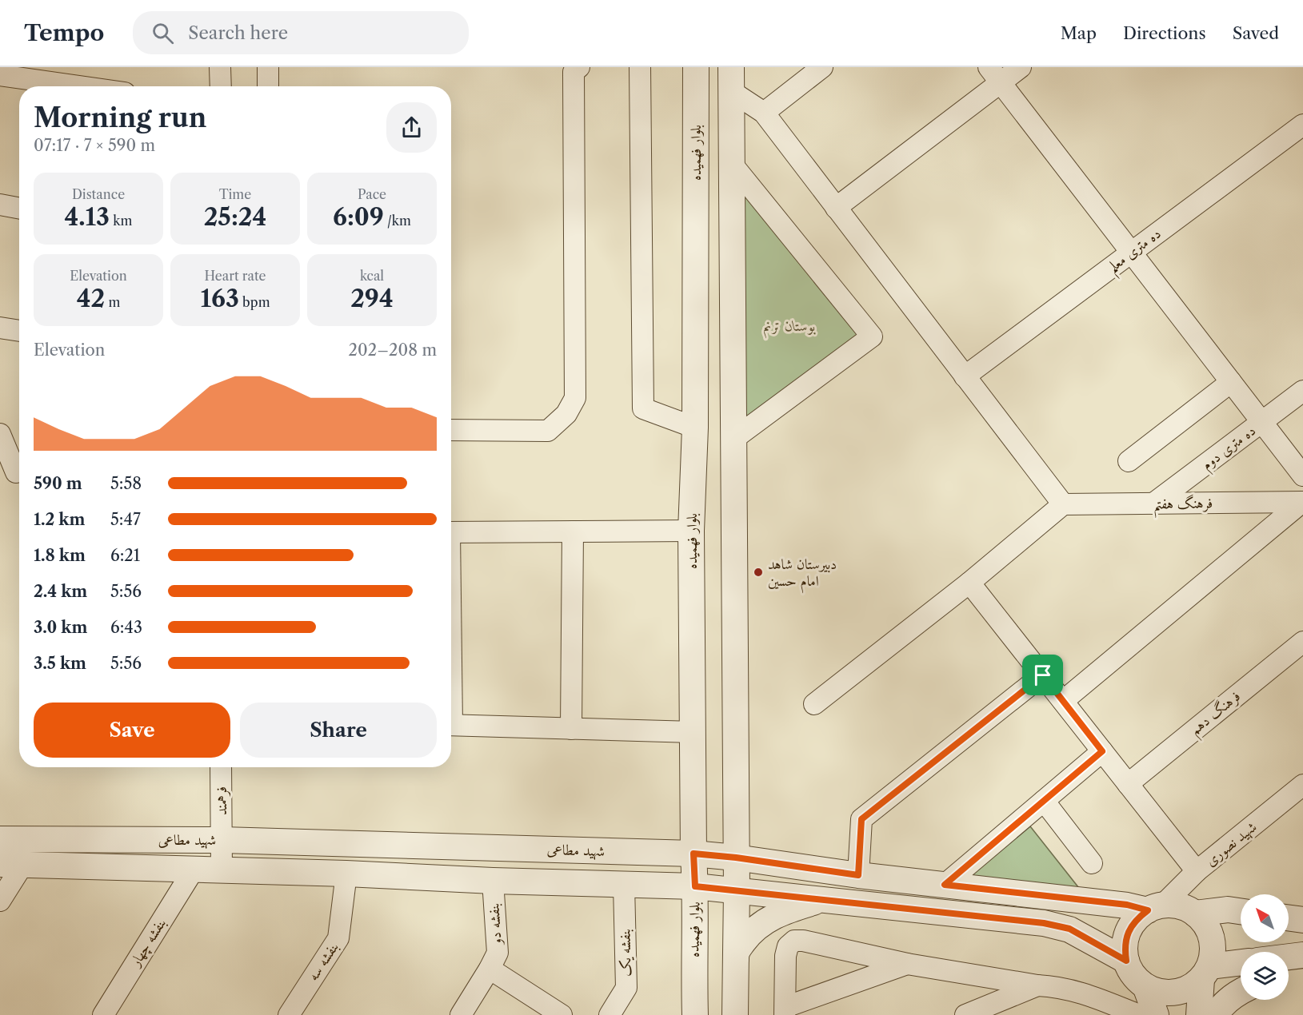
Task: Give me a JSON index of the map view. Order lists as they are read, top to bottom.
{
  "streets": {
    "street": [
      "بلوار فهمیده",
      "ده متری معلم",
      "ده متری دوم",
      "فرهنگ هفتم",
      "فرهنگ دهم",
      "فرهمند",
      "شهید مطاعی",
      "شهید نصوری",
      "بنفشه دو",
      "بنفشه چهار",
      "بنفشه یک",
      "بنفشه سه"
    ]
  },
  "crossings": [
    ["بلوار فهمیده", "شهید مطاعی"],
    ["ده متری دوم", "فرهنگ هفتم"],
    ["فرهمند", "شهید مطاعی"],
    ["شهید مطاعی", "شهید نصوری"],
    ["شهید مطاعی", "بنفشه دو"],
    ["شهید مطاعی", "بنفشه چهار"],
    ["شهید مطاعی", "بنفشه یک"],
    ["شهید مطاعی", "بنفشه سه"]
  ],
  "parks": ["بوستان ترنم"],
  "places": ["دبیرستان شاهد امام حسین"],
  "north": "top left",
  "page": {
    "header": "Tempo",
    "search": "Search here",
    "nav": ["Map", "Directions", "Saved"],
    "heading": ["Morning run", "07:17 · 7 × 590 m"],
    "stats": [
      ["Distance", "4.13 km"],
      ["Time", "25:24"],
      ["Pace", "6:09 /km"],
      ["Elevation", "42 m"],
      ["Heart rate", "163 bpm"],
      ["kcal", "294"]
    ],
    "chart": ["Elevation", "202–208 m"],
    "list": [
      {
        "name": "590 m",
        "note": "5:58"
      },
      {
        "name": "1.2 km",
        "note": "5:47"
      },
      {
        "name": "1.8 km",
        "note": "6:21"
      },
      {
        "name": "2.4 km",
        "note": "5:56"
      },
      {
        "name": "3.0 km",
        "note": "6:43"
      },
      {
        "name": "3.5 km",
        "note": "5:56"
      }
    ],
    "buttons": ["Save", "Share"]
  }
}
